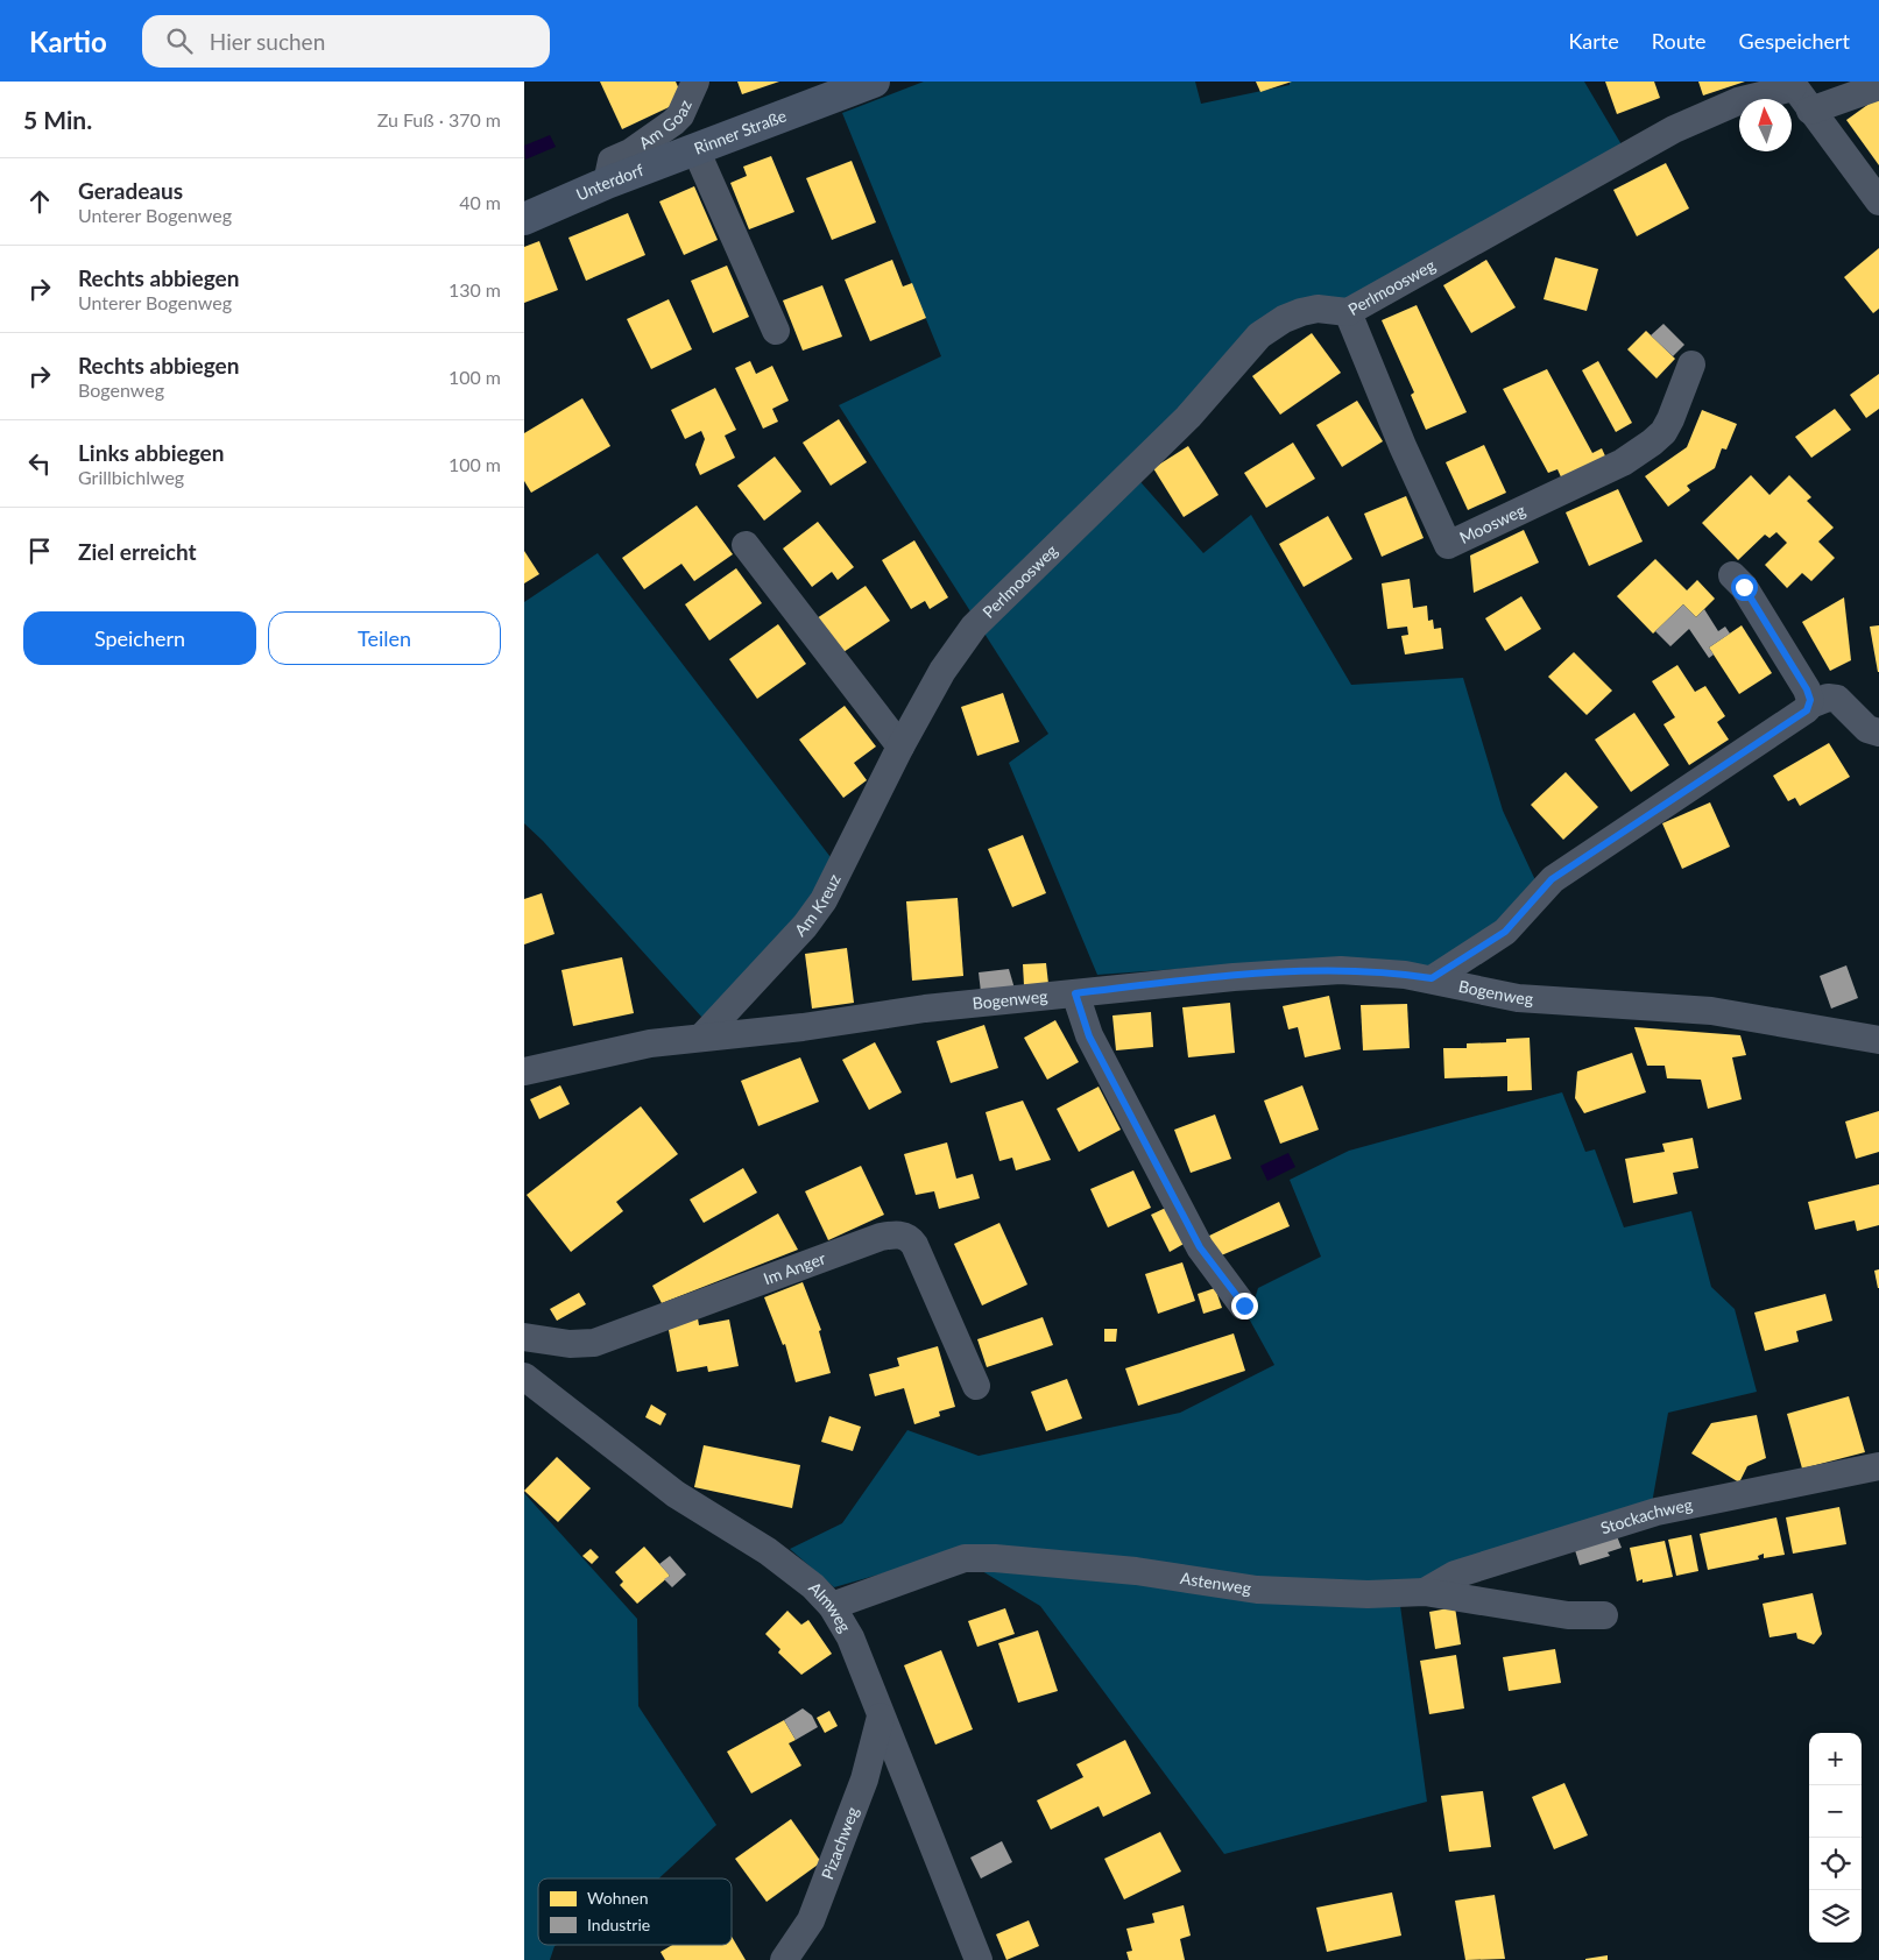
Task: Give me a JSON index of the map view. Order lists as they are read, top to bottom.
{
  "streets": {
    "main road": ["Rinner Straße", "Unterdorf"],
    "street": [
      "Am Goaz",
      "Perlmoosweg",
      "Moosweg",
      "Am Kreuz",
      "Bogenweg",
      "Im Anger",
      "Stockachweg",
      "Astenweg",
      "Almweg",
      "Pizachweg"
    ]
  },
  "crossings": [
    ["Am Goaz", "Unterdorf"],
    ["Rinner Straße", "Unterdorf"],
    ["Perlmoosweg", "Moosweg"],
    ["Perlmoosweg", "Am Kreuz"],
    ["Am Kreuz", "Bogenweg"],
    ["Stockachweg", "Astenweg"],
    ["Astenweg", "Almweg"],
    ["Almweg", "Pizachweg"]
  ],
  "legend": ["Wohnen", "Industrie"],
  "north": "top",
  "page": {
    "header": "Kartio",
    "search": "Hier suchen",
    "nav": ["Karte", "Route", "Gespeichert"],
    "heading": ["5 Min.", "Zu Fuß · 370 m"],
    "list": [
      ["Geradeaus", "Unterer Bogenweg", "40 m"],
      ["Rechts abbiegen", "Unterer Bogenweg", "130 m"],
      ["Rechts abbiegen", "Bogenweg", "100 m"],
      ["Links abbiegen", "Grillbichlweg", "100 m"],
      "Ziel erreicht"
    ],
    "buttons": ["Speichern", "Teilen"],
    "map_buttons": ["+", "−"]
  }
}
